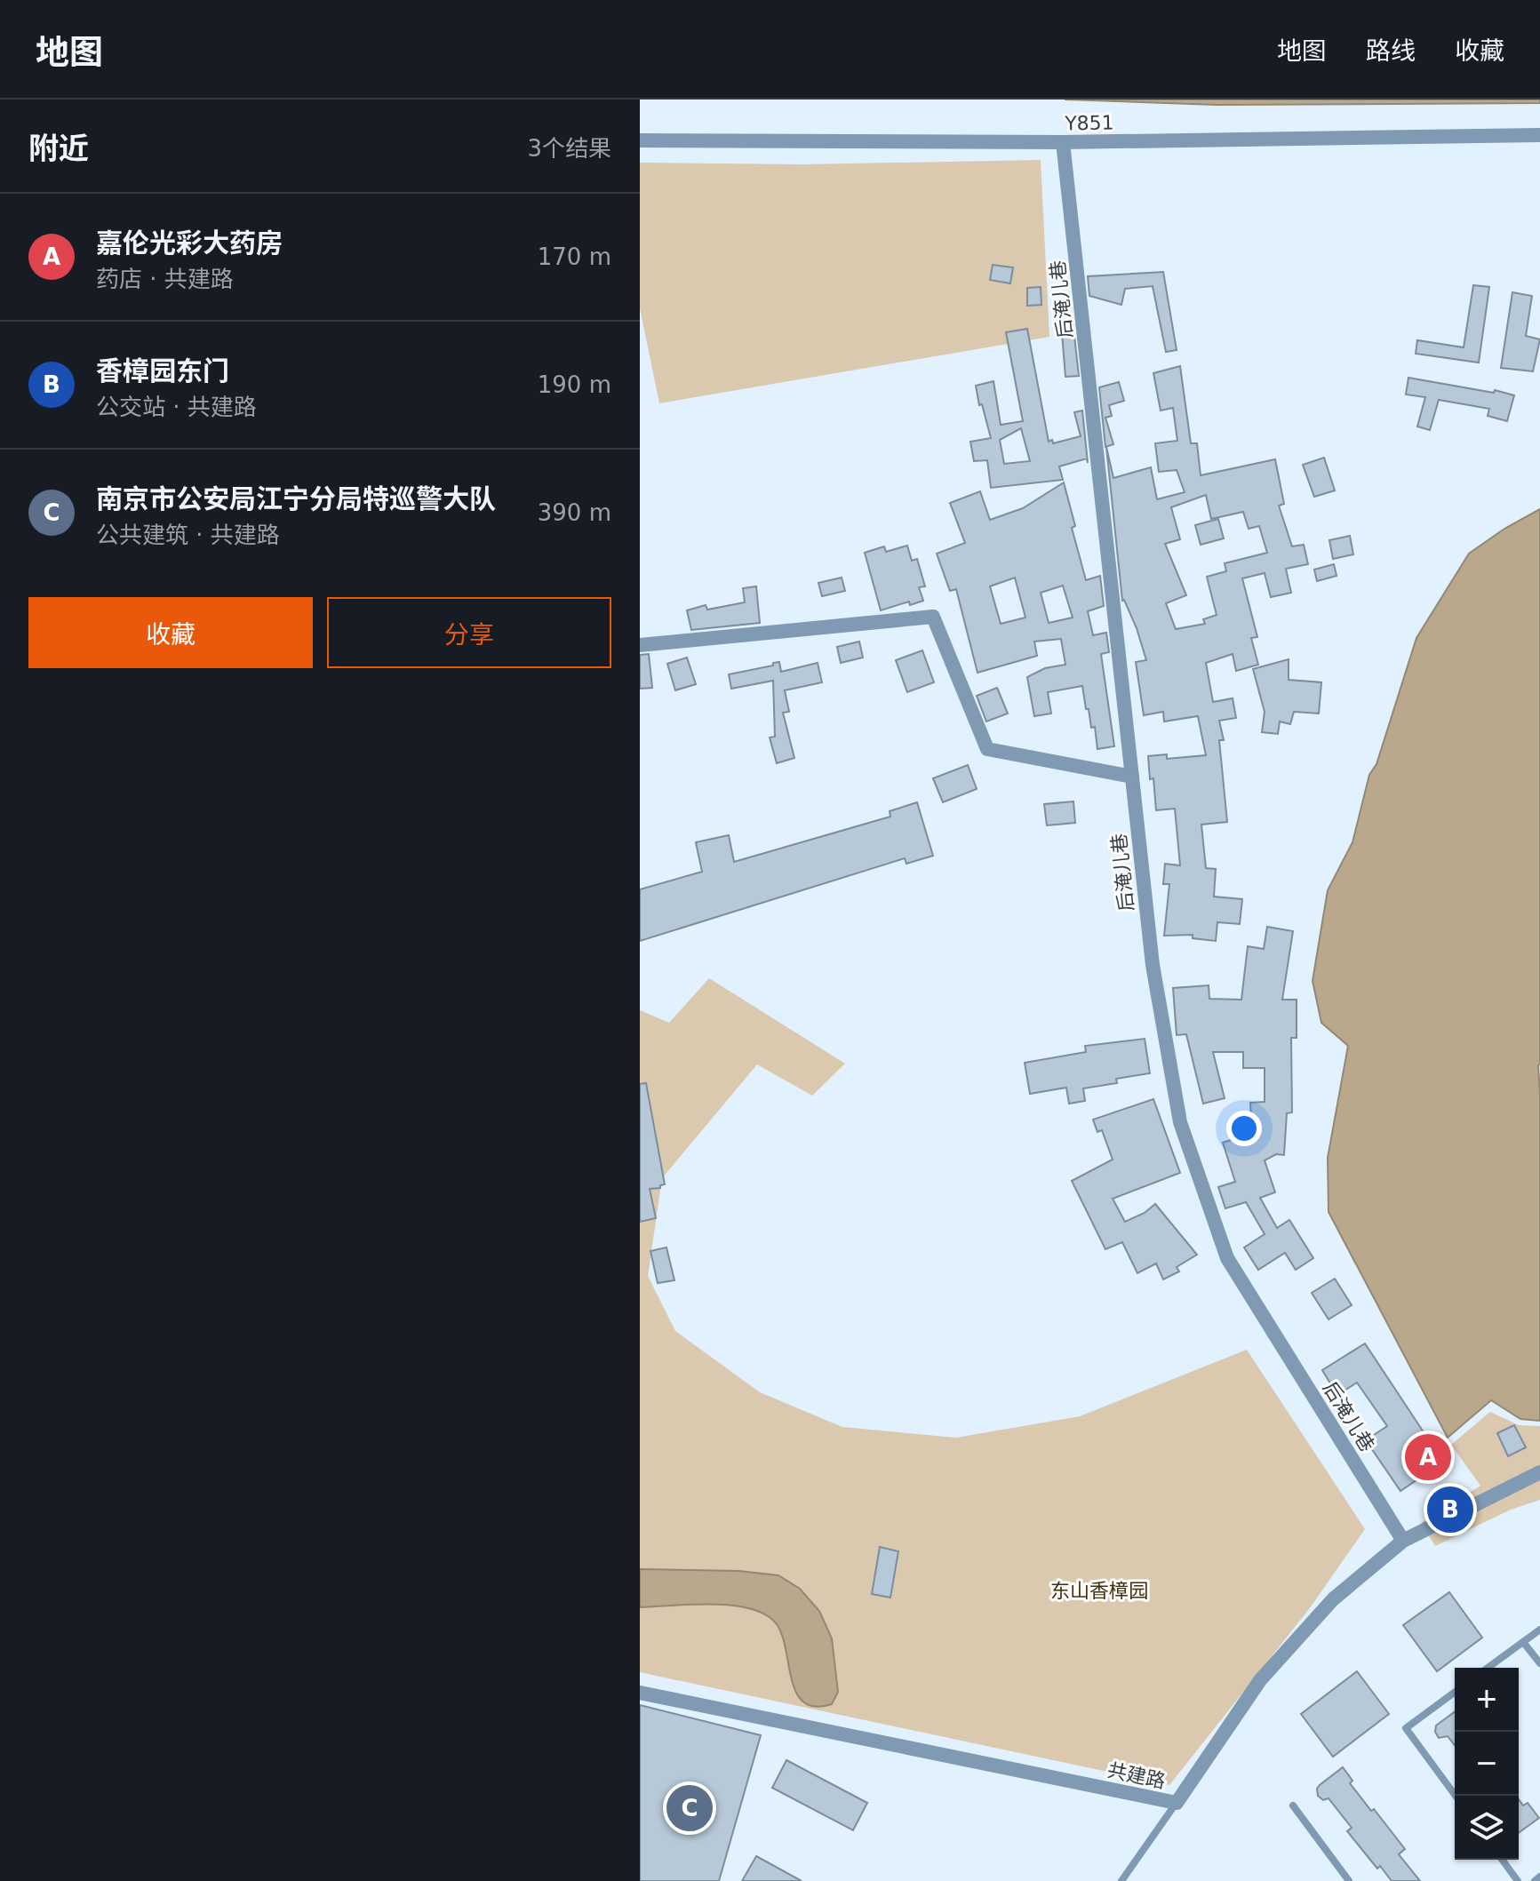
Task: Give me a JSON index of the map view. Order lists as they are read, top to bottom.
{
  "streets": {
    "street": ["Y851", "后淹儿巷", "共建路"]
  },
  "crossings": [
    ["Y851", "后淹儿巷"],
    ["后淹儿巷", "共建路"]
  ],
  "parks": ["东山香樟园"],
  "page": {
    "header": "地图",
    "nav": ["地图", "路线", "收藏"],
    "heading": ["附近", "3个结果"],
    "list": [
      {
        "mark": "A",
        "name": "嘉伦光彩大药房",
        "note": "药店 · 共建路",
        "value": "170 m"
      },
      {
        "mark": "B",
        "name": "香樟园东门",
        "note": "公交站 · 共建路",
        "value": "190 m"
      },
      {
        "mark": "C",
        "name": "南京市公安局江宁分局特巡警大队",
        "note": "公共建筑 · 共建路",
        "value": "390 m"
      }
    ],
    "buttons": ["收藏", "分享"],
    "pins": ["A", "B", "C"],
    "map_buttons": ["+", "−"]
  }
}
